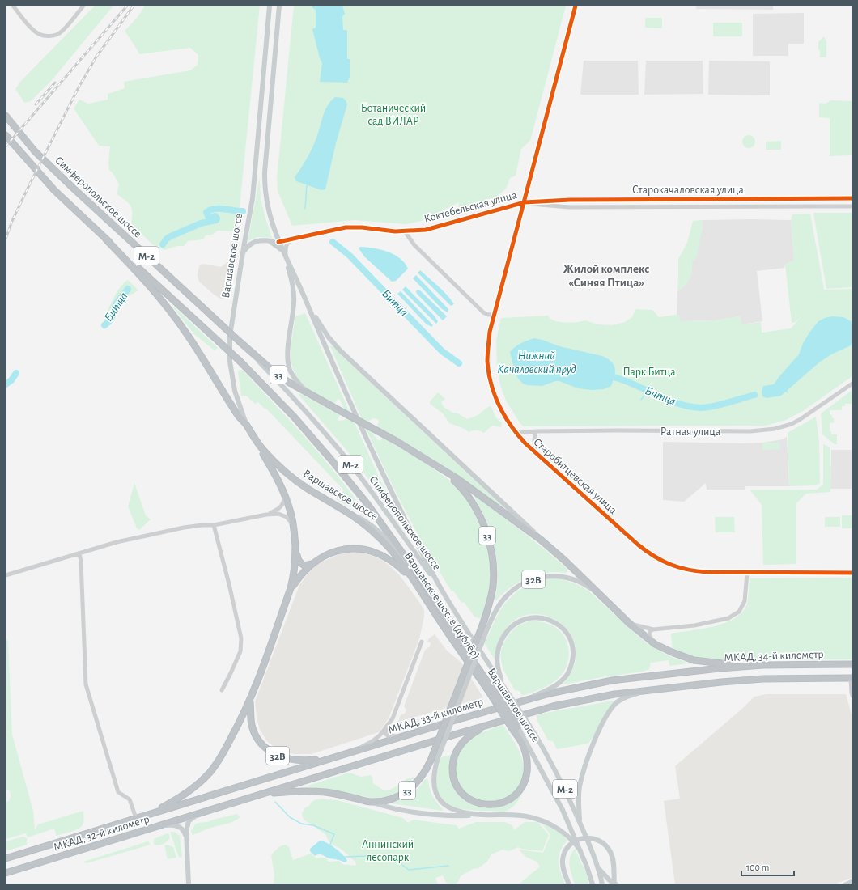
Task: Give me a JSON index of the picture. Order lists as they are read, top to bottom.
{
  "streets": {
    "highway": [
      "Симферопольское шоссе",
      "М-2",
      "Варшавское шоссе",
      "33",
      "32B",
      "Варшавское шоссе (дублёр)",
      "МКАД, 34-й километр",
      "МКАД, 33-й километр",
      "МКАД, 32-й километр"
    ],
    "street": [
      "Старокачаловская улица",
      "Коктебельская улица",
      "Ратная улица",
      "Старобитцевская улица"
    ]
  },
  "crossings": [
    ["Старокачаловская улица", "Коктебельская улица"],
    ["Старокачаловская улица", "Старобитцевская улица"],
    ["Симферопольское шоссе", "Варшавское шоссе"],
    ["Симферопольское шоссе", "33"],
    ["Коктебельская улица", "Варшавское шоссе"],
    ["Коктебельская улица", "Старобитцевская улица"],
    ["Варшавское шоссе", "Варшавское шоссе (дублёр)"],
    ["33", "32B"],
    ["Ратная улица", "Старобитцевская улица"],
    ["32B", "МКАД, 34-й километр"],
    ["32B", "МКАД, 33-й километр"],
    ["МКАД, 34-й километр", "МКАД, 33-й километр"],
    ["МКАД, 33-й километр", "МКАД, 32-й километр"]
  ],
  "districts": ["Жилой комплекс «Синяя Птица»"],
  "water": ["Битца", "Нижний Качаловский пруд"],
  "parks": ["Ботанический сад ВИЛАР", "Парк Битца", "Аннинский лесопарк"],
  "scale_bar": "100 m"
}
